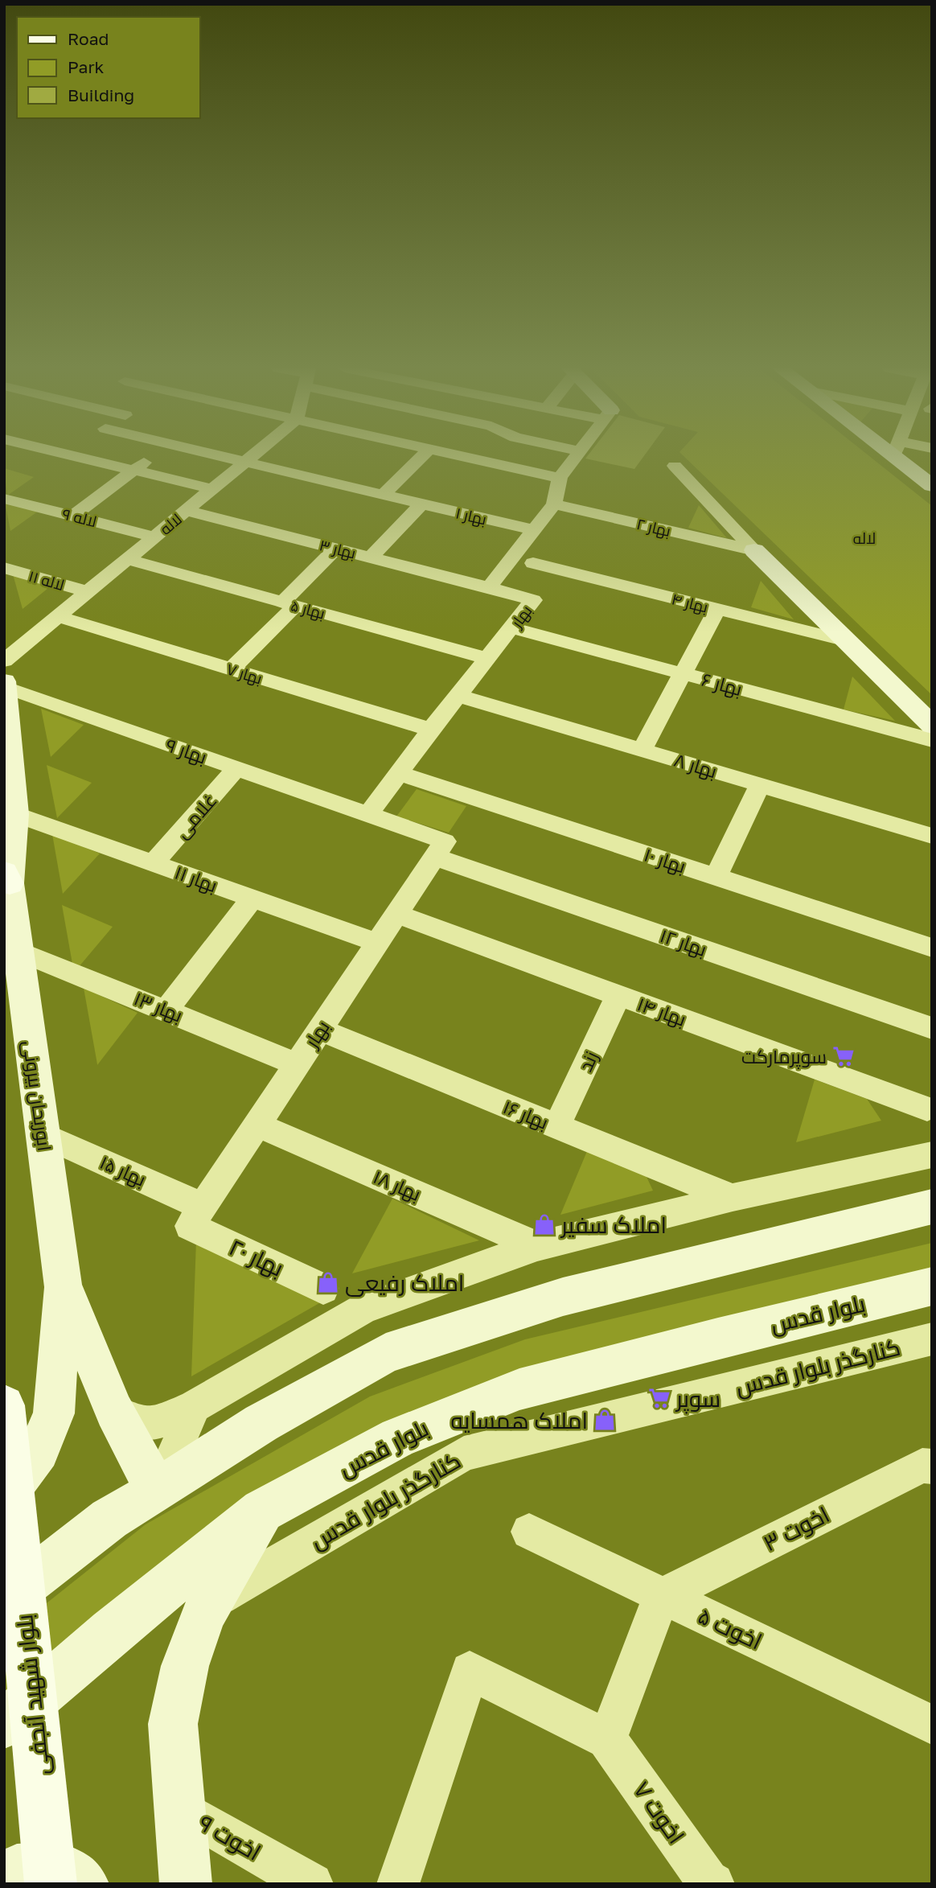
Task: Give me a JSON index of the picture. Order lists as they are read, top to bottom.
{
  "streets": {
    "main road": ["ابوریحان بیرونی", "بلوار قدس", "بلوار شهید آنجفی"],
    "street": [
      "بهار ۱",
      "لاله ۹",
      "لاله",
      "بهار ۲",
      "بهار ۳",
      "لاله ۱۱",
      "بهار ۴",
      "بهار ۵",
      "بهار",
      "بهار ۷",
      "بهار ۶",
      "بهار ۹",
      "بهار ۸",
      "غلامی",
      "بهار ۱۰",
      "بهار ۱۱",
      "بهار ۱۲",
      "بهار ۱۳",
      "بهار ۱۴",
      "زند",
      "بهار ۱۶",
      "بهار ۱۵",
      "بهار ۱۸",
      "بهار ۲۰",
      "کنارگذر بلوار قدس",
      "اخوت ۳",
      "اخوت ۵",
      "اخوت ۷",
      "اخوت ۹"
    ]
  },
  "crossings": [
    ["بهار ۱", "لاله"],
    ["لاله ۹", "لاله"],
    ["لاله", "بهار ۳"],
    ["لاله", "لاله ۱۱"],
    ["لاله", "بهار ۵"],
    ["لاله", "بهار ۷"],
    ["بهار ۳", "بهار"],
    ["بهار ۵", "بهار"],
    ["بهار", "بهار ۷"],
    ["بهار", "بهار ۶"],
    ["بهار", "بهار ۹"],
    ["بهار", "بهار ۸"],
    ["بهار", "بهار ۱۰"],
    ["بهار", "بهار ۱۱"],
    ["بهار", "بهار ۱۲"],
    ["بهار", "بهار ۱۳"],
    ["بهار", "بهار ۱۴"],
    ["بهار", "بهار ۱۶"],
    ["بهار", "بهار ۱۵"],
    ["بهار", "بهار ۱۸"],
    ["بهار", "بهار ۲۰"],
    ["بهار ۹", "غلامی"],
    ["بهار ۹", "بهار ۱۲"],
    ["بهار ۹", "ابوریحان بیرونی"],
    ["غلامی", "بهار ۱۱"],
    ["بهار ۱۱", "ابوریحان بیرونی"],
    ["بهار ۱۳", "ابوریحان بیرونی"],
    ["بهار ۱۴", "زند"],
    ["زند", "بهار ۱۶"],
    ["ابوریحان بیرونی", "بهار ۱۵"],
    ["بهار ۱۵", "بهار ۲۰"],
    ["اخوت ۳", "اخوت ۵"]
  ],
  "parks": ["لاله"],
  "places": {
    "supermarket": ["سوپرمارکت", "سوپر"],
    "shop": ["املاک سفیر", "املاک رفیعی", "املاک همسایه"]
  },
  "legend": ["Road", "Park", "Building"]
}
